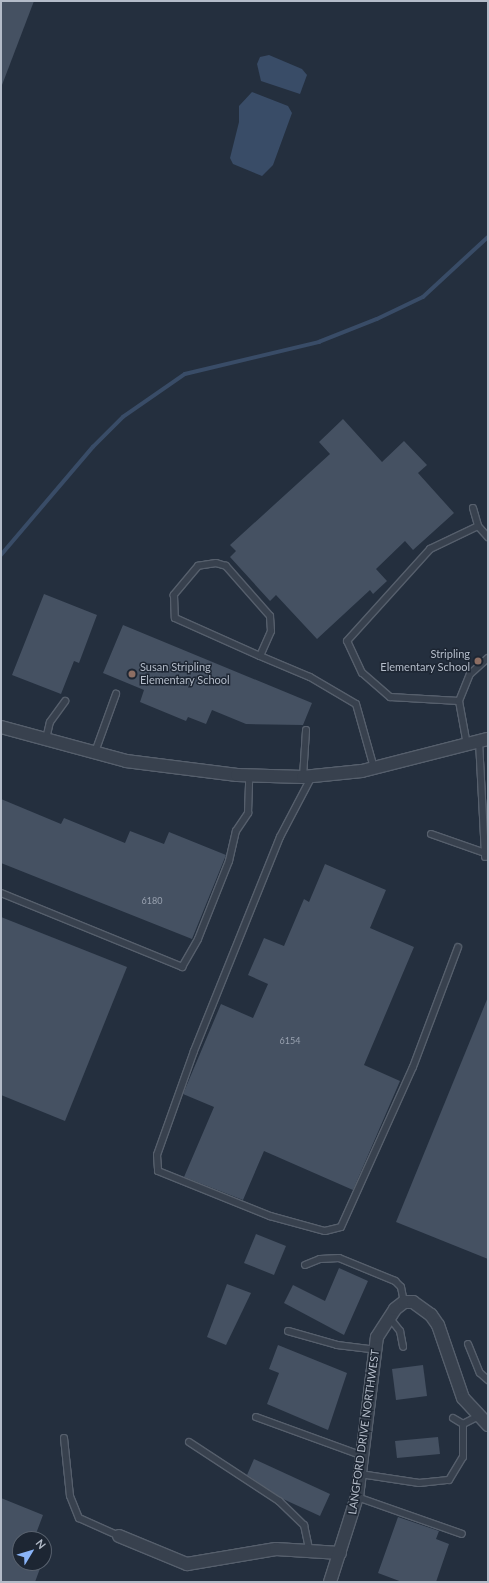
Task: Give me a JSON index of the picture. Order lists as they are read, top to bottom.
{
  "streets": {
    "street": ["LANGFORD DRIVE NORTHWEST"]
  },
  "places": ["Stripling Elementary School", "Susan Stripling Elementary School"],
  "house_numbers": ["6180", "6154"],
  "north": "top right"
}
